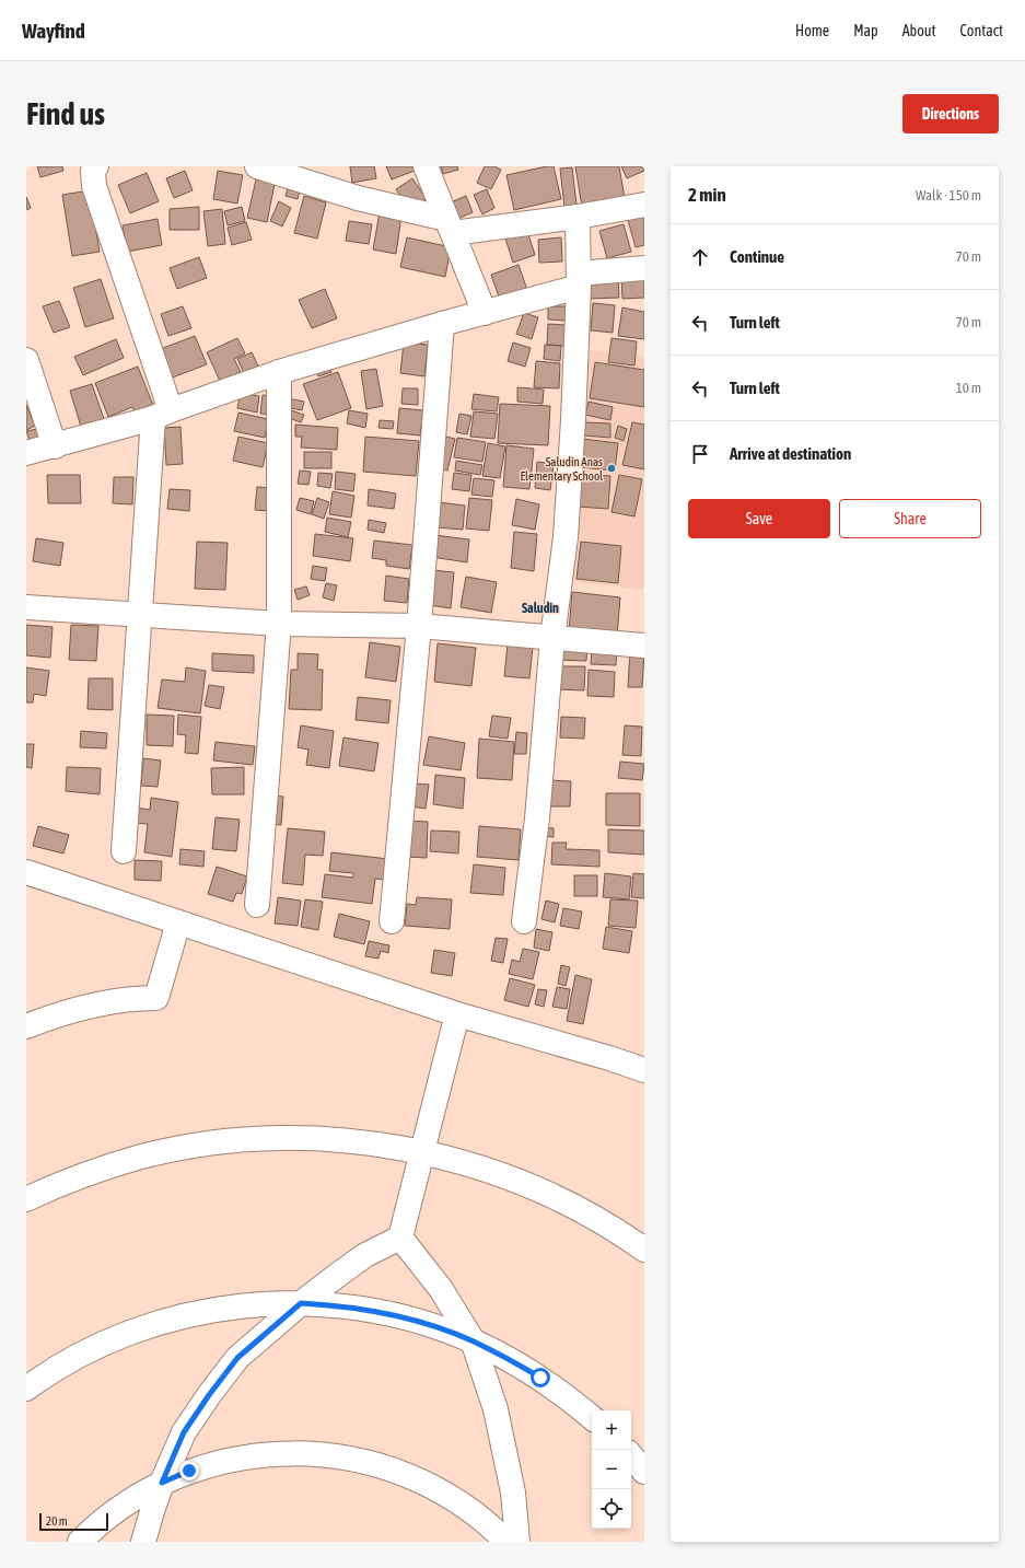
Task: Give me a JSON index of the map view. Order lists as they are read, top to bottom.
{
  "districts": ["Saludin"],
  "places": ["Saludin Anas Elementary School"],
  "scale_bar": "20 m",
  "page": {
    "header": "Wayfind",
    "nav": [
      "Home",
      "Map",
      "About",
      "Contact"
    ],
    "buttons": [
      "Directions",
      ["Save", "Share"]
    ],
    "title": "Find us",
    "heading": ["2 min", "Walk · 150 m"],
    "list": [
      ["Continue", "70 m"],
      ["Turn left", "70 m"],
      ["Turn left", "10 m"],
      "Arrive at destination"
    ],
    "map_buttons": ["+", "−"],
    "scale": "20 m"
  }
}
